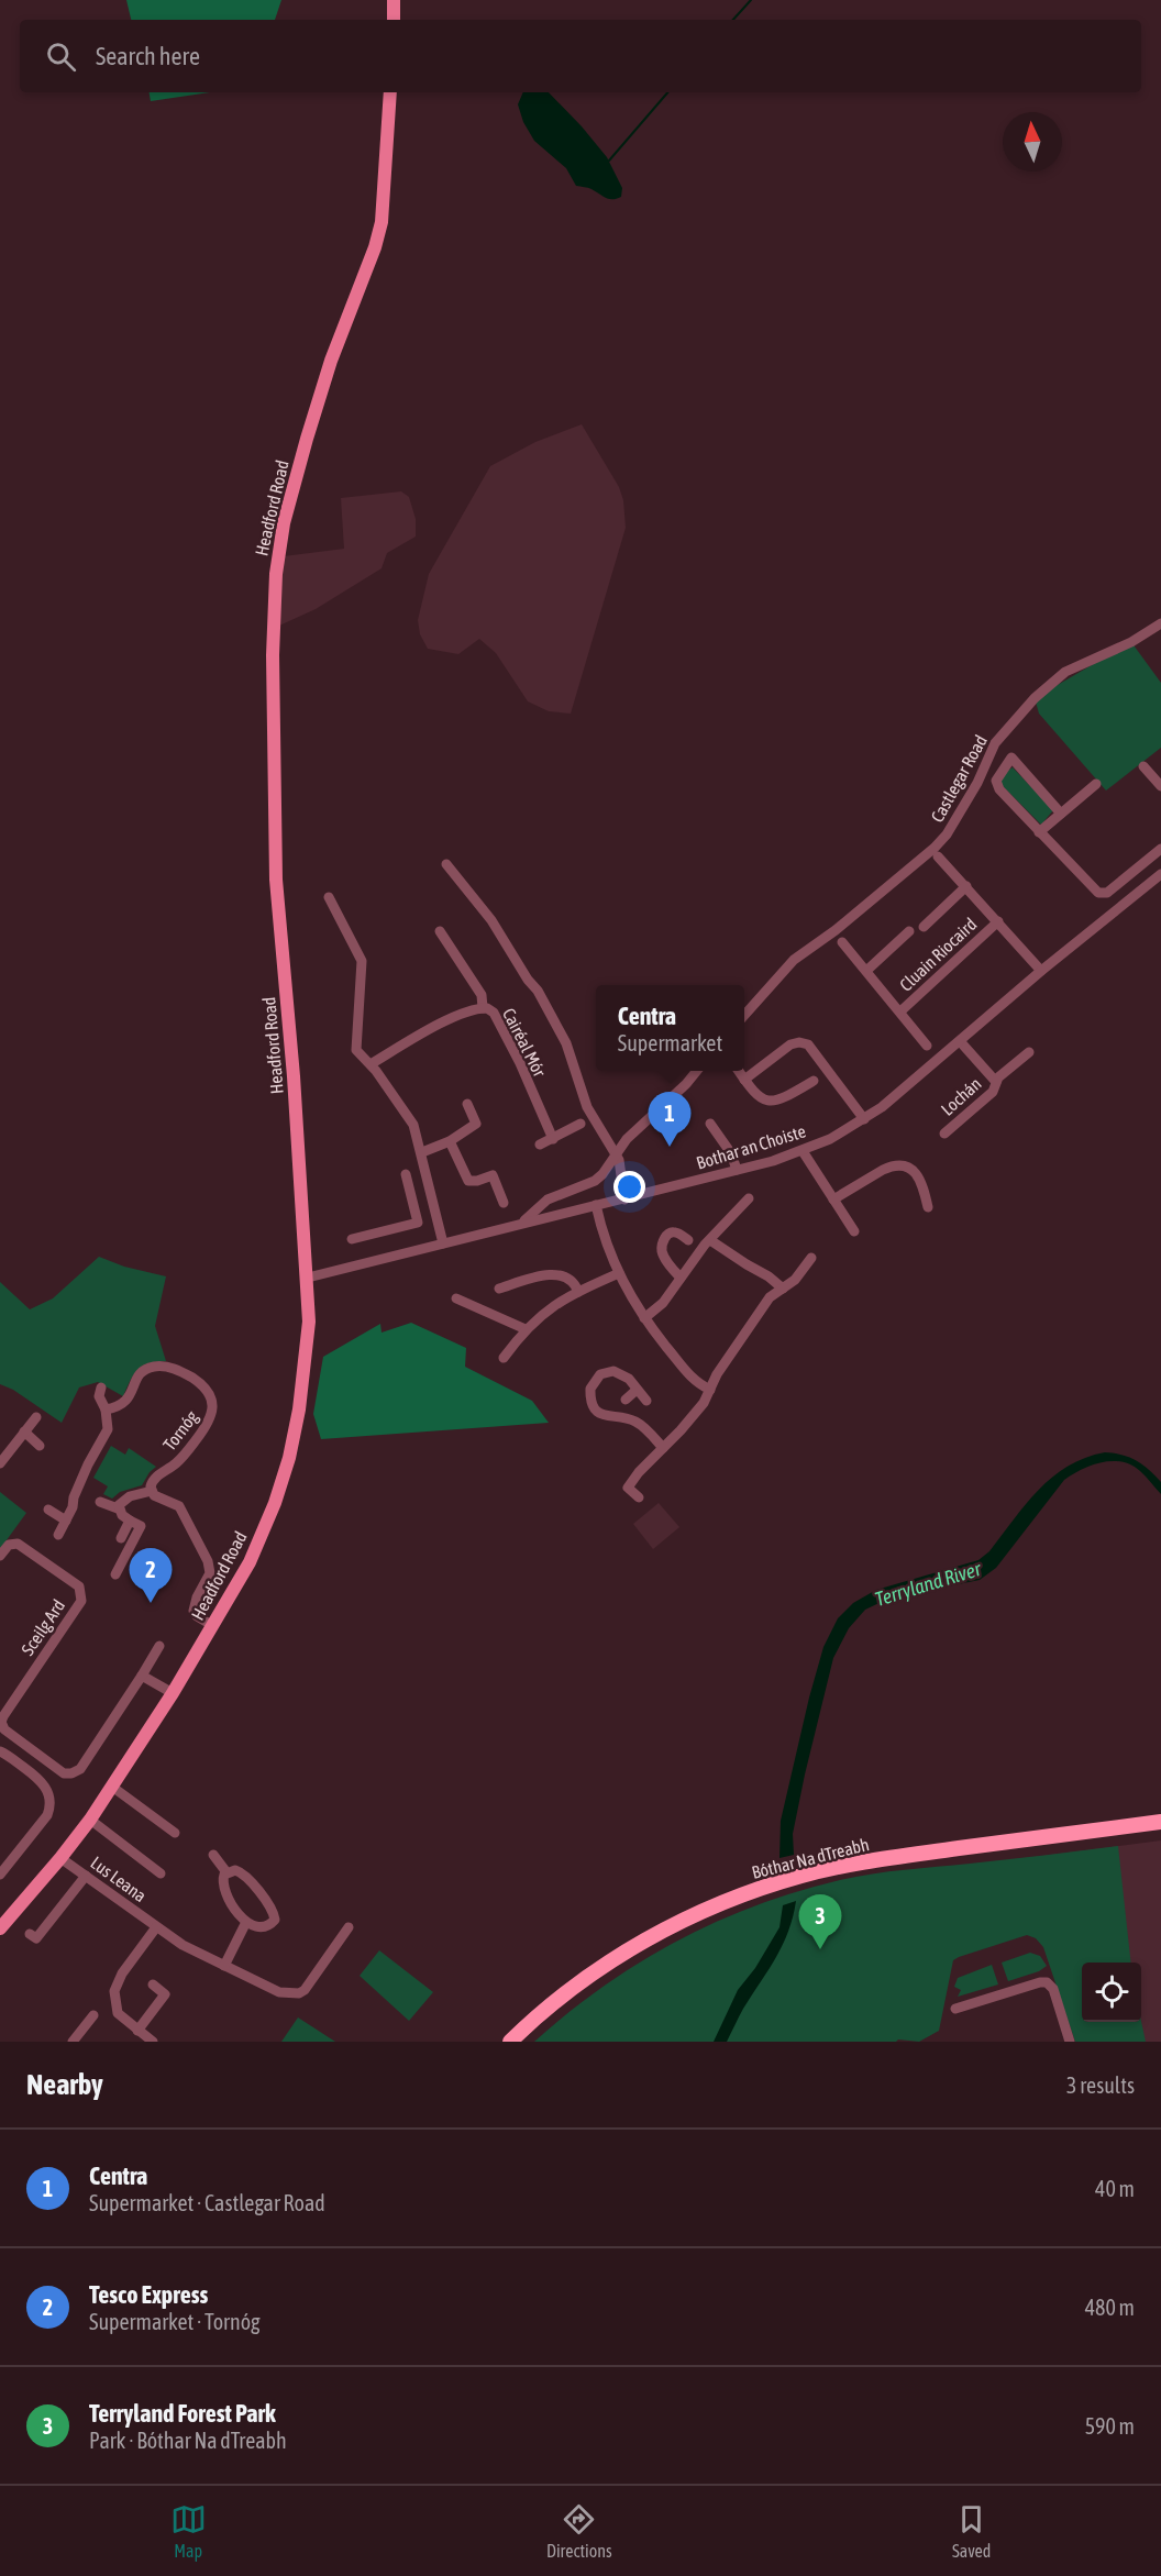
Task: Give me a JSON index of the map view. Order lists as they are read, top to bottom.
{
  "streets": {
    "highway": ["Bóthar Na dTreabh"],
    "main road": ["Headford Road"],
    "street": [
      "Castlegar Road",
      "Cluain Riocaird",
      "Cairéal Mór",
      "Lochán",
      "Bothar an Choiste",
      "Tornóg",
      "Sceilg Ard",
      "Lus Leana"
    ]
  },
  "crossings": [
    ["Headford Road", "Bothar an Choiste"],
    ["Headford Road", "Lus Leana"],
    ["Cluain Riocaird", "Bothar an Choiste"],
    ["Lochán", "Bothar an Choiste"]
  ],
  "water": ["Terryland River"],
  "north": "top",
  "page": {
    "search": "Search here",
    "popup": ["Centra", "Supermarket"],
    "pins": ["1", "2", "3"],
    "heading": ["Nearby", "3 results"],
    "list": [
      {
        "mark": "1",
        "name": "Centra",
        "note": "Supermarket · Castlegar Road",
        "value": "40 m"
      },
      {
        "mark": "2",
        "name": "Tesco Express",
        "note": "Supermarket · Tornóg",
        "value": "480 m"
      },
      {
        "mark": "3",
        "name": "Terryland Forest Park",
        "note": "Park · Bóthar Na dTreabh",
        "value": "590 m"
      }
    ],
    "nav": ["Map", "Directions", "Saved"]
  }
}
